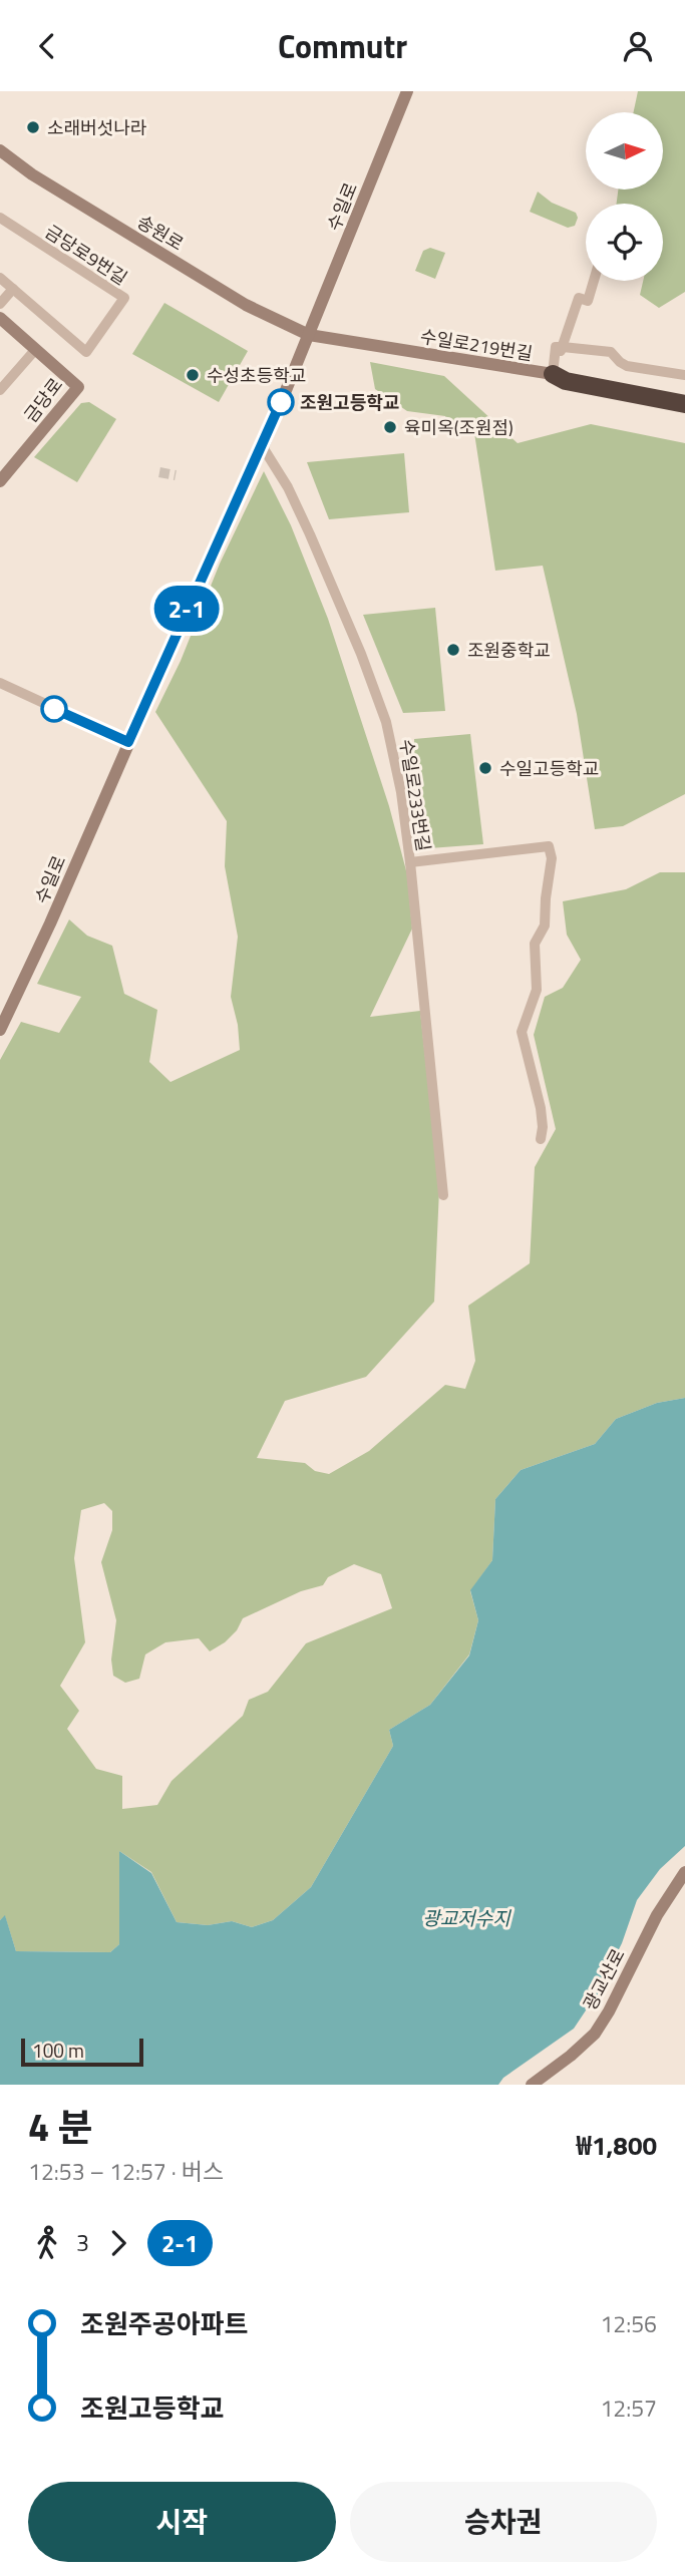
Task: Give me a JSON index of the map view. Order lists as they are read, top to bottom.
{
  "streets": {
    "street": [
      "수일로",
      "송원로",
      "금당로9번길",
      "수일로219번길",
      "금당로",
      "수일로233번길",
      "광교산로"
    ]
  },
  "crossings": [
    ["수일로", "송원로"],
    ["수일로", "수일로219번길"],
    ["수일로", "수일로233번길"],
    ["송원로", "수일로219번길"]
  ],
  "water": ["광교저수지"],
  "places": [
    "소래버섯나라",
    "수성초등학교",
    "조원고등학교",
    "육미옥(조원점)",
    "조원중학교",
    "수일고등학교"
  ],
  "lines": ["bus line 2-1"],
  "scale_bar": "100 m",
  "north": "right",
  "page": {
    "header": "Commutr",
    "on_map": "2-1",
    "scale": "100 m",
    "heading": ["4 분", "12:53 – 12:57 · 버스", "₩1,800"],
    "legs": ["3", "2-1"],
    "list": [
      {
        "name": "조원주공아파트",
        "value": "12:56"
      },
      {
        "name": "조원고등학교",
        "value": "12:57"
      }
    ],
    "buttons": ["시작", "승차권"]
  }
}
